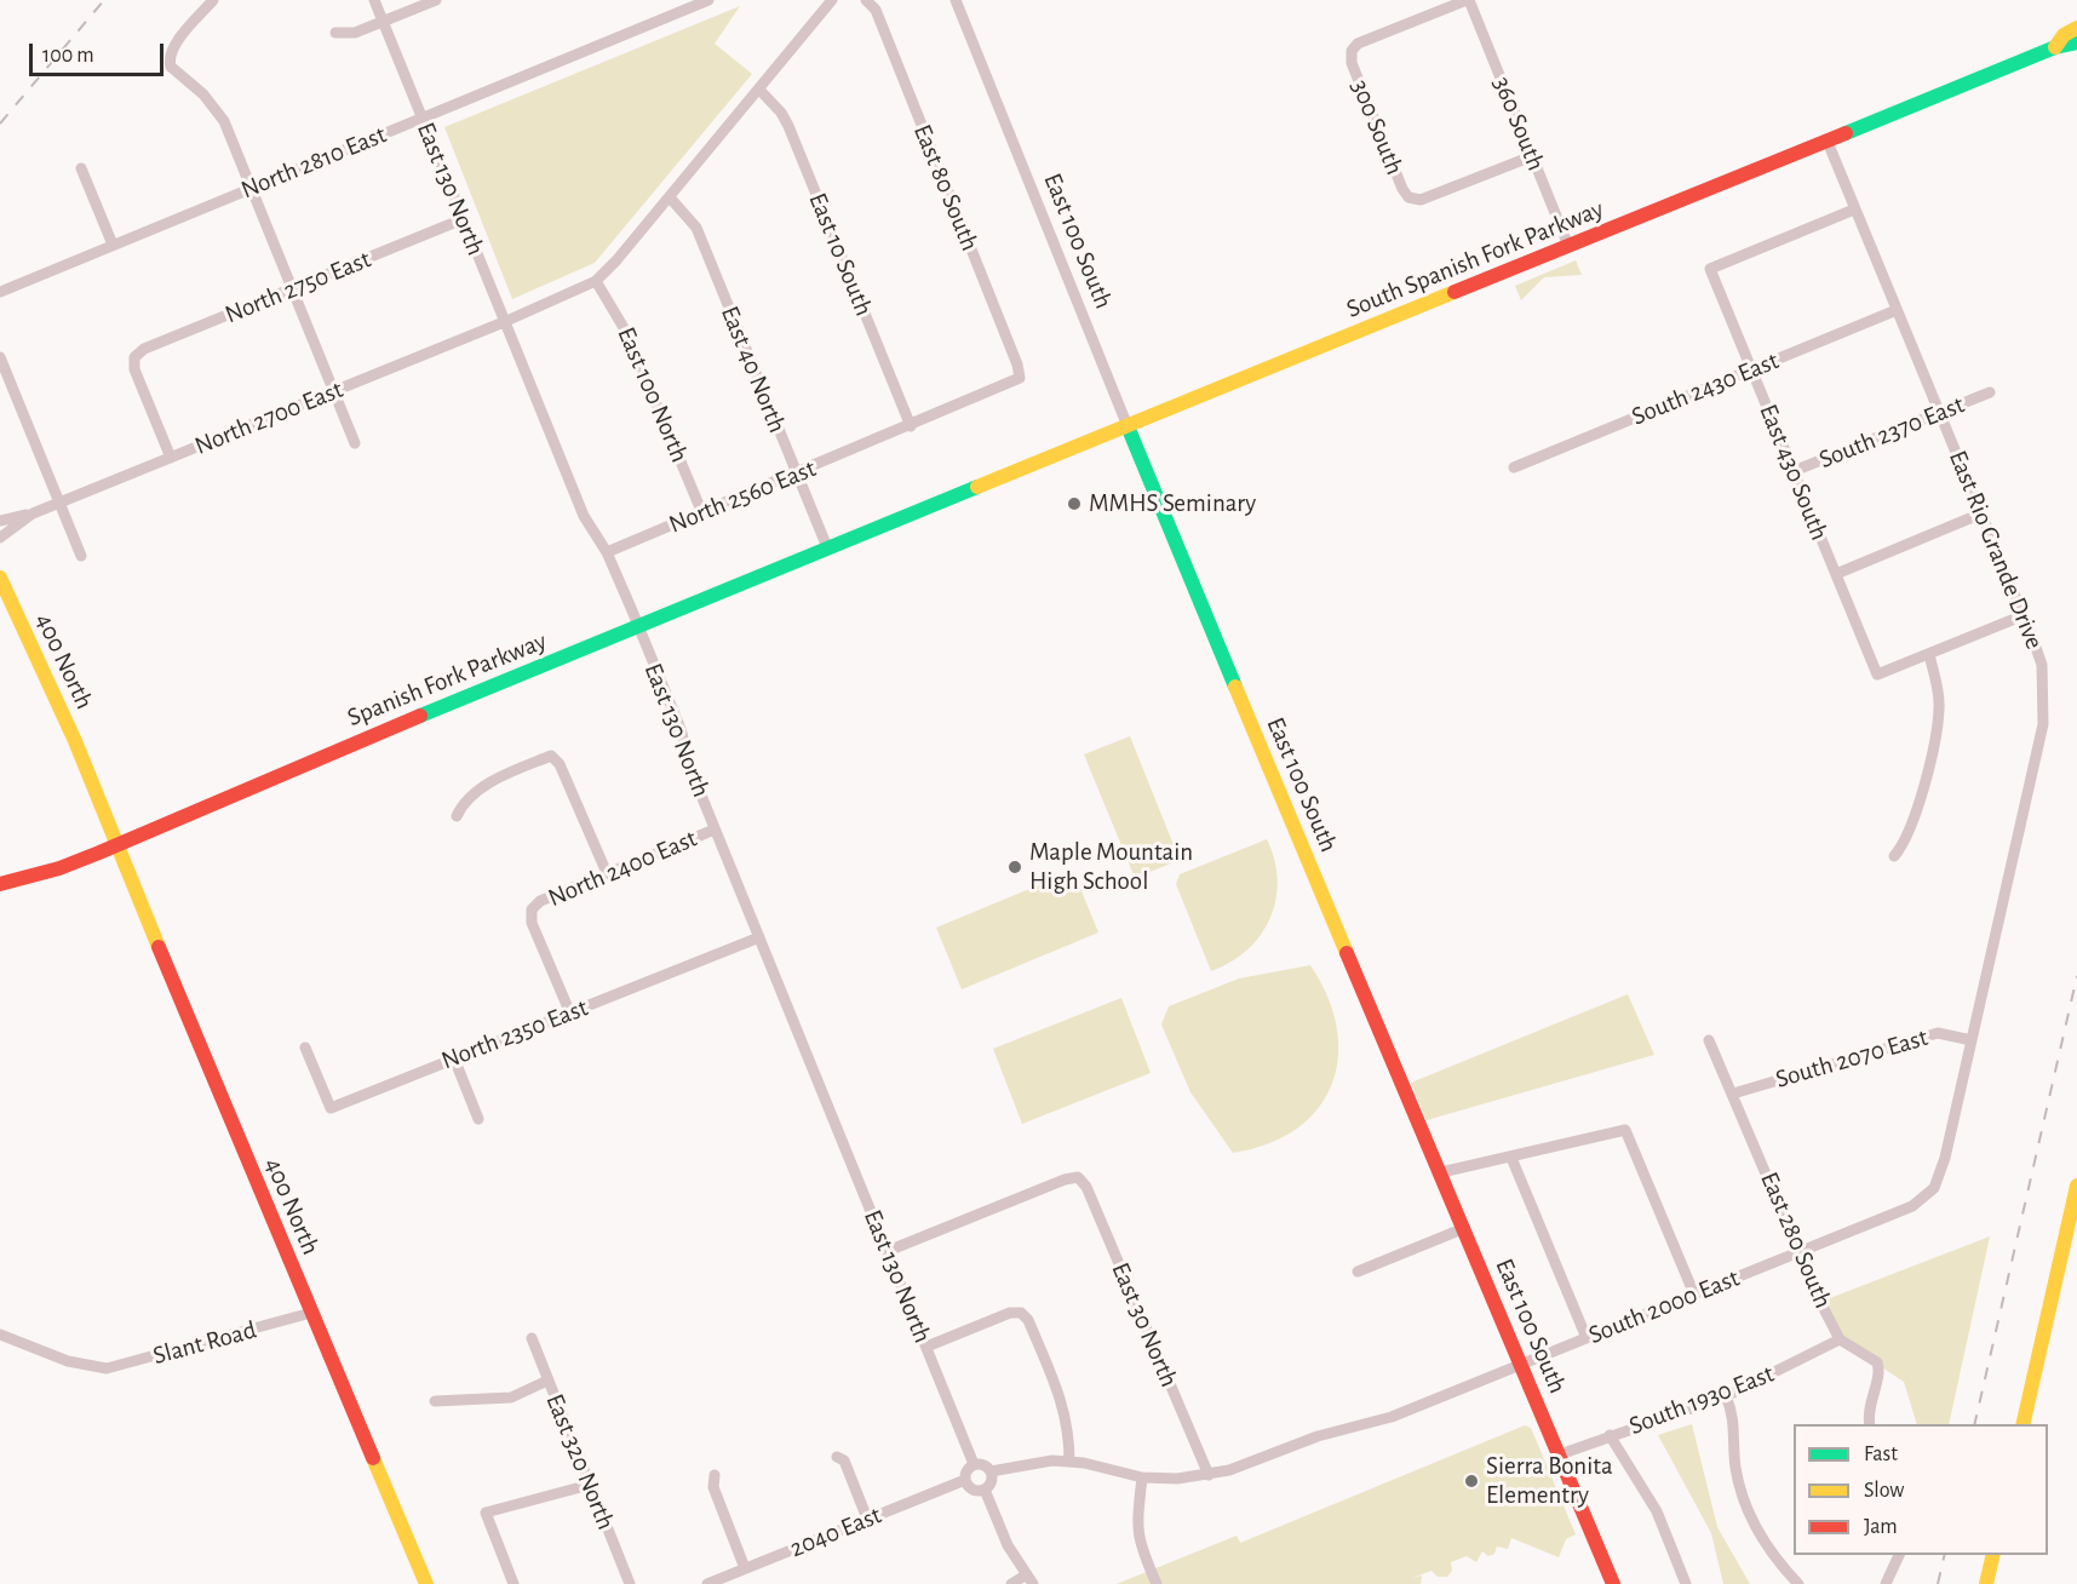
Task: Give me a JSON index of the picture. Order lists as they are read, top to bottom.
{
  "streets": {
    "main road": [
      "East 100 South",
      "South Spanish Fork Parkway",
      "400 North",
      "Spanish Fork Parkway"
    ],
    "street": [
      "360 South",
      "300 South",
      "North 2810 East",
      "East 80 South",
      "East 130 North",
      "East 10 South",
      "North 2750 East",
      "East 40 North",
      "South 2430 East",
      "East 100 North",
      "North 2700 East",
      "South 2370 East",
      "East 430 South",
      "North 2560 East",
      "East Rio Grande Drive",
      "North 2400 East",
      "North 2350 East",
      "South 2070 East",
      "East 280 South",
      "South 2000 East",
      "East 30 North",
      "Slant Road",
      "South 1930 East",
      "East 320 North",
      "2040 East"
    ]
  },
  "crossings": [
    ["360 South", "300 South"],
    ["360 South", "South Spanish Fork Parkway"],
    ["North 2810 East", "East 130 North"],
    ["East 80 South", "North 2560 East"],
    ["East 130 North", "North 2750 East"],
    ["East 130 North", "North 2700 East"],
    ["East 130 North", "North 2560 East"],
    ["East 130 North", "Spanish Fork Parkway"],
    ["East 130 North", "North 2400 East"],
    ["East 130 North", "North 2350 East"],
    ["East 130 North", "South 2000 East"],
    ["East 130 North", "East 30 North"],
    ["East 130 North", "2040 East"],
    ["East 100 South", "South Spanish Fork Parkway"],
    ["East 100 South", "South 2000 East"],
    ["East 100 South", "South 1930 East"],
    ["East 10 South", "North 2560 East"],
    ["South Spanish Fork Parkway", "East Rio Grande Drive"],
    ["South Spanish Fork Parkway", "Spanish Fork Parkway"],
    ["North 2750 East", "North 2700 East"],
    ["East 40 North", "North 2560 East"],
    ["East 40 North", "Spanish Fork Parkway"],
    ["South 2430 East", "East 430 South"],
    ["South 2430 East", "East Rio Grande Drive"],
    ["East 100 North", "North 2700 East"],
    ["East 100 North", "North 2560 East"],
    ["South 2370 East", "East 430 South"],
    ["South 2370 East", "East Rio Grande Drive"],
    ["East 430 South", "East Rio Grande Drive"],
    ["East Rio Grande Drive", "South 2070 East"],
    ["East Rio Grande Drive", "South 2000 East"],
    ["400 North", "Spanish Fork Parkway"],
    ["400 North", "Slant Road"],
    ["North 2400 East", "North 2350 East"],
    ["South 2070 East", "East 280 South"],
    ["East 280 South", "South 2000 East"],
    ["East 280 South", "South 1930 East"],
    ["South 2000 East", "East 30 North"],
    ["South 2000 East", "2040 East"]
  ],
  "places": ["MMHS Seminary", "Maple Mountain High School", "Sierra Bonita Elementry"],
  "legend": ["Fast", "Slow", "Jam"],
  "scale_bar": "100 m"
}
